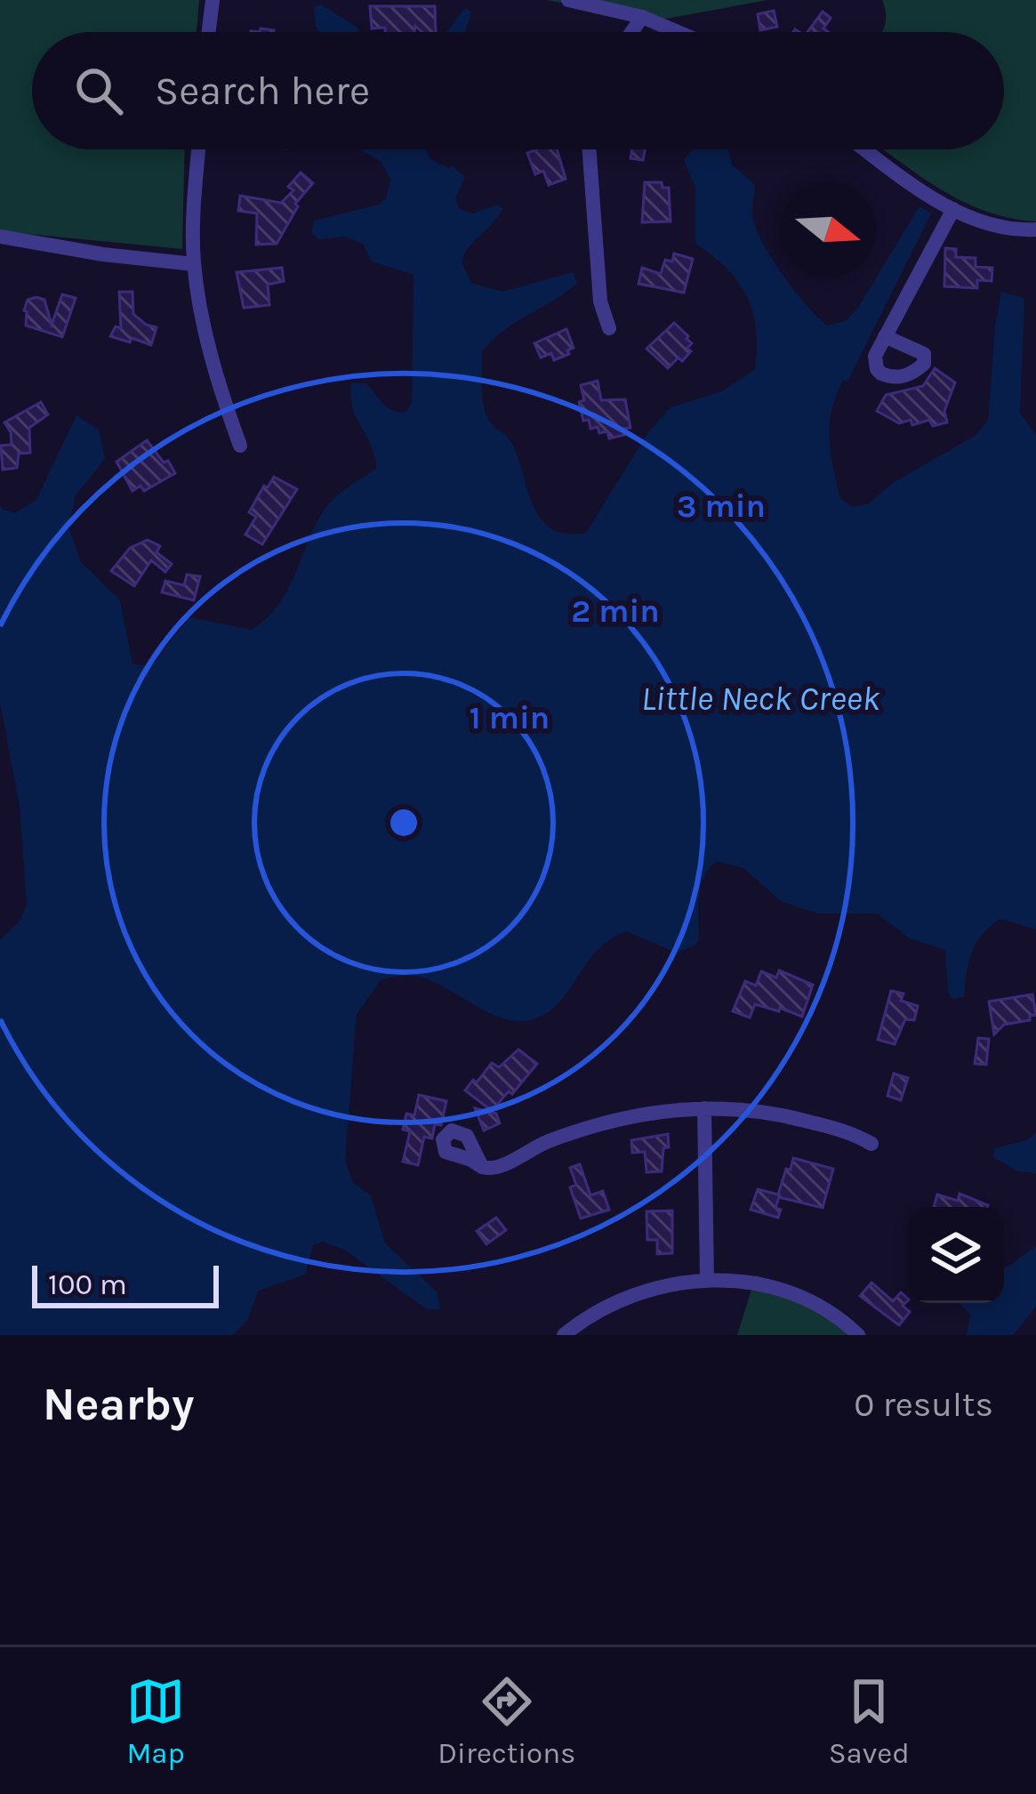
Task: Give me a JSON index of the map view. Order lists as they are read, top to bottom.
{
  "water": ["Little Neck Creek"],
  "scale_bar": "100 m",
  "north": "right",
  "page": {
    "search": "Search here",
    "scale": "100 m",
    "heading": ["Nearby", "0 results"],
    "nav": ["Map", "Directions", "Saved"]
  },
  "rings": ["3 min", "2 min", "1 min"]
}
